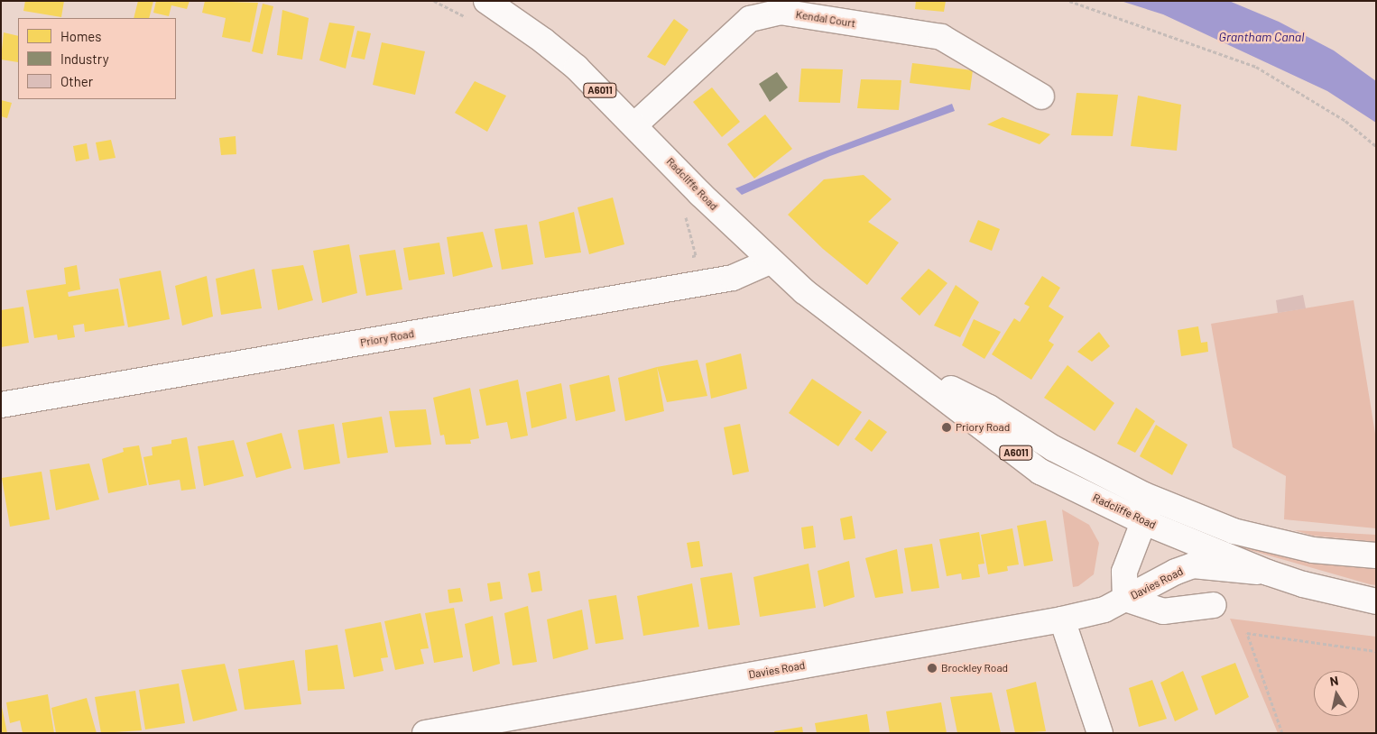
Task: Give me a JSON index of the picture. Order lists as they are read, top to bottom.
{
  "streets": {
    "main road": [
      "Kendal Court",
      "A6011",
      "Radcliffe Road",
      "Priory Road",
      "Davies Road"
    ]
  },
  "crossings": [
    ["Kendal Court", "Radcliffe Road"],
    ["Radcliffe Road", "Priory Road"],
    ["Radcliffe Road", "Davies Road"]
  ],
  "water": ["Grantham Canal"],
  "places": ["Priory Road", "Brockley Road"],
  "legend": ["Homes", "Industry", "Other"],
  "north": "top"
}
